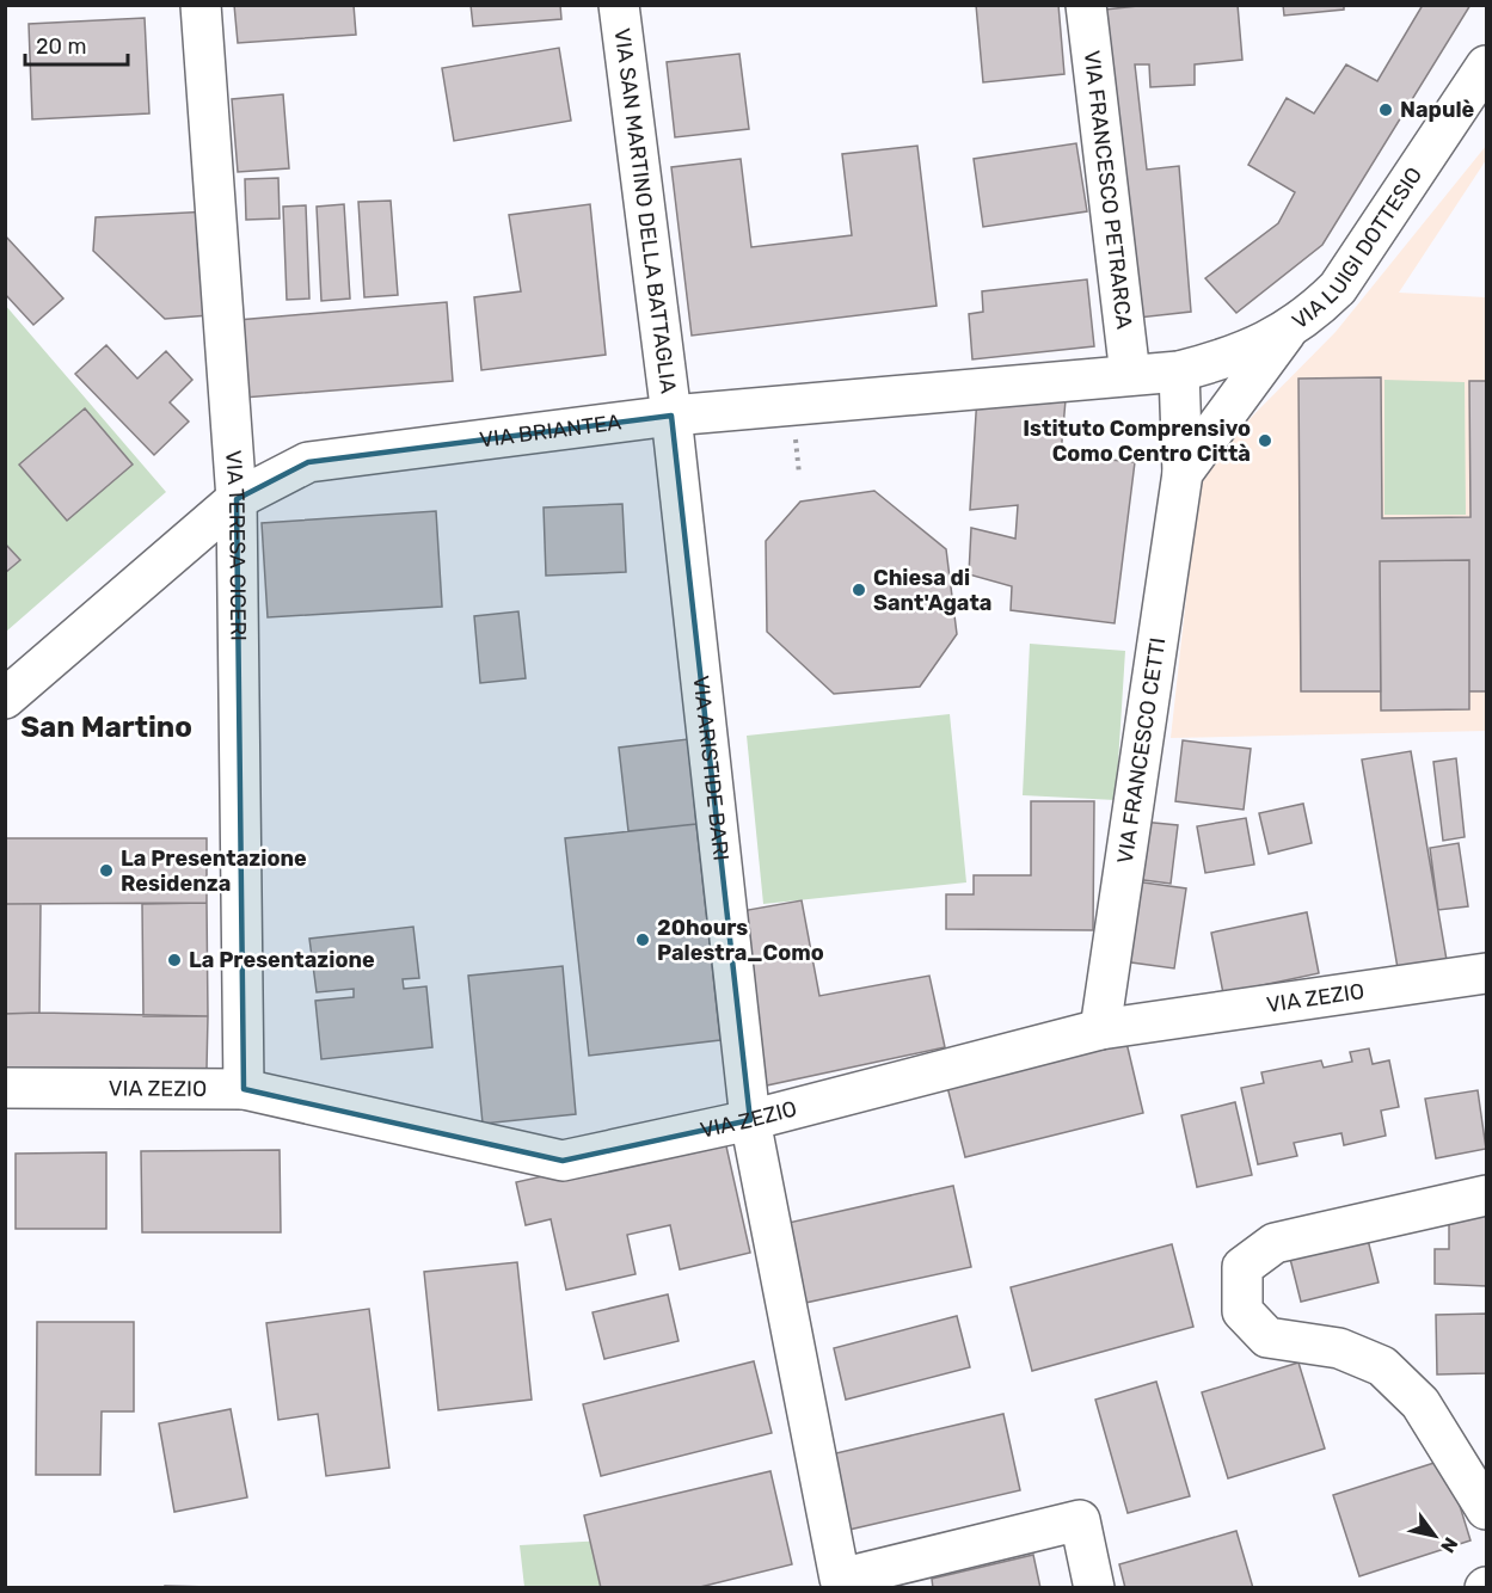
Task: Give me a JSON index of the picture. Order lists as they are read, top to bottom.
{
  "streets": {
    "street": [
      "VIA FRANCESCO PETRARCA",
      "VIA SAN MARTINO DELLA BATTAGLIA",
      "VIA LUIGI DOTTESIO",
      "VIA BRIANTEA",
      "VIA TERESA CICERI",
      "VIA FRANCESCO CETTI",
      "VIA ARISTIDE BARI",
      "VIA ZEZIO"
    ]
  },
  "crossings": [
    ["VIA FRANCESCO PETRARCA", "VIA BRIANTEA"],
    ["VIA SAN MARTINO DELLA BATTAGLIA", "VIA BRIANTEA"],
    ["VIA SAN MARTINO DELLA BATTAGLIA", "VIA ARISTIDE BARI"],
    ["VIA LUIGI DOTTESIO", "VIA BRIANTEA"],
    ["VIA LUIGI DOTTESIO", "VIA FRANCESCO CETTI"],
    ["VIA BRIANTEA", "VIA TERESA CICERI"],
    ["VIA BRIANTEA", "VIA FRANCESCO CETTI"],
    ["VIA BRIANTEA", "VIA ARISTIDE BARI"],
    ["VIA TERESA CICERI", "VIA ZEZIO"],
    ["VIA FRANCESCO CETTI", "VIA ZEZIO"],
    ["VIA ARISTIDE BARI", "VIA ZEZIO"]
  ],
  "districts": ["San Martino"],
  "places": [
    "Napulè",
    "Istituto Comprensivo Como Centro Città",
    "Chiesa di Sant'Agata",
    "La Presentazione Residenza",
    "20hours Palestra_Como",
    "La Presentazione"
  ],
  "scale_bar": "20 m",
  "north": "bottom right"
}
